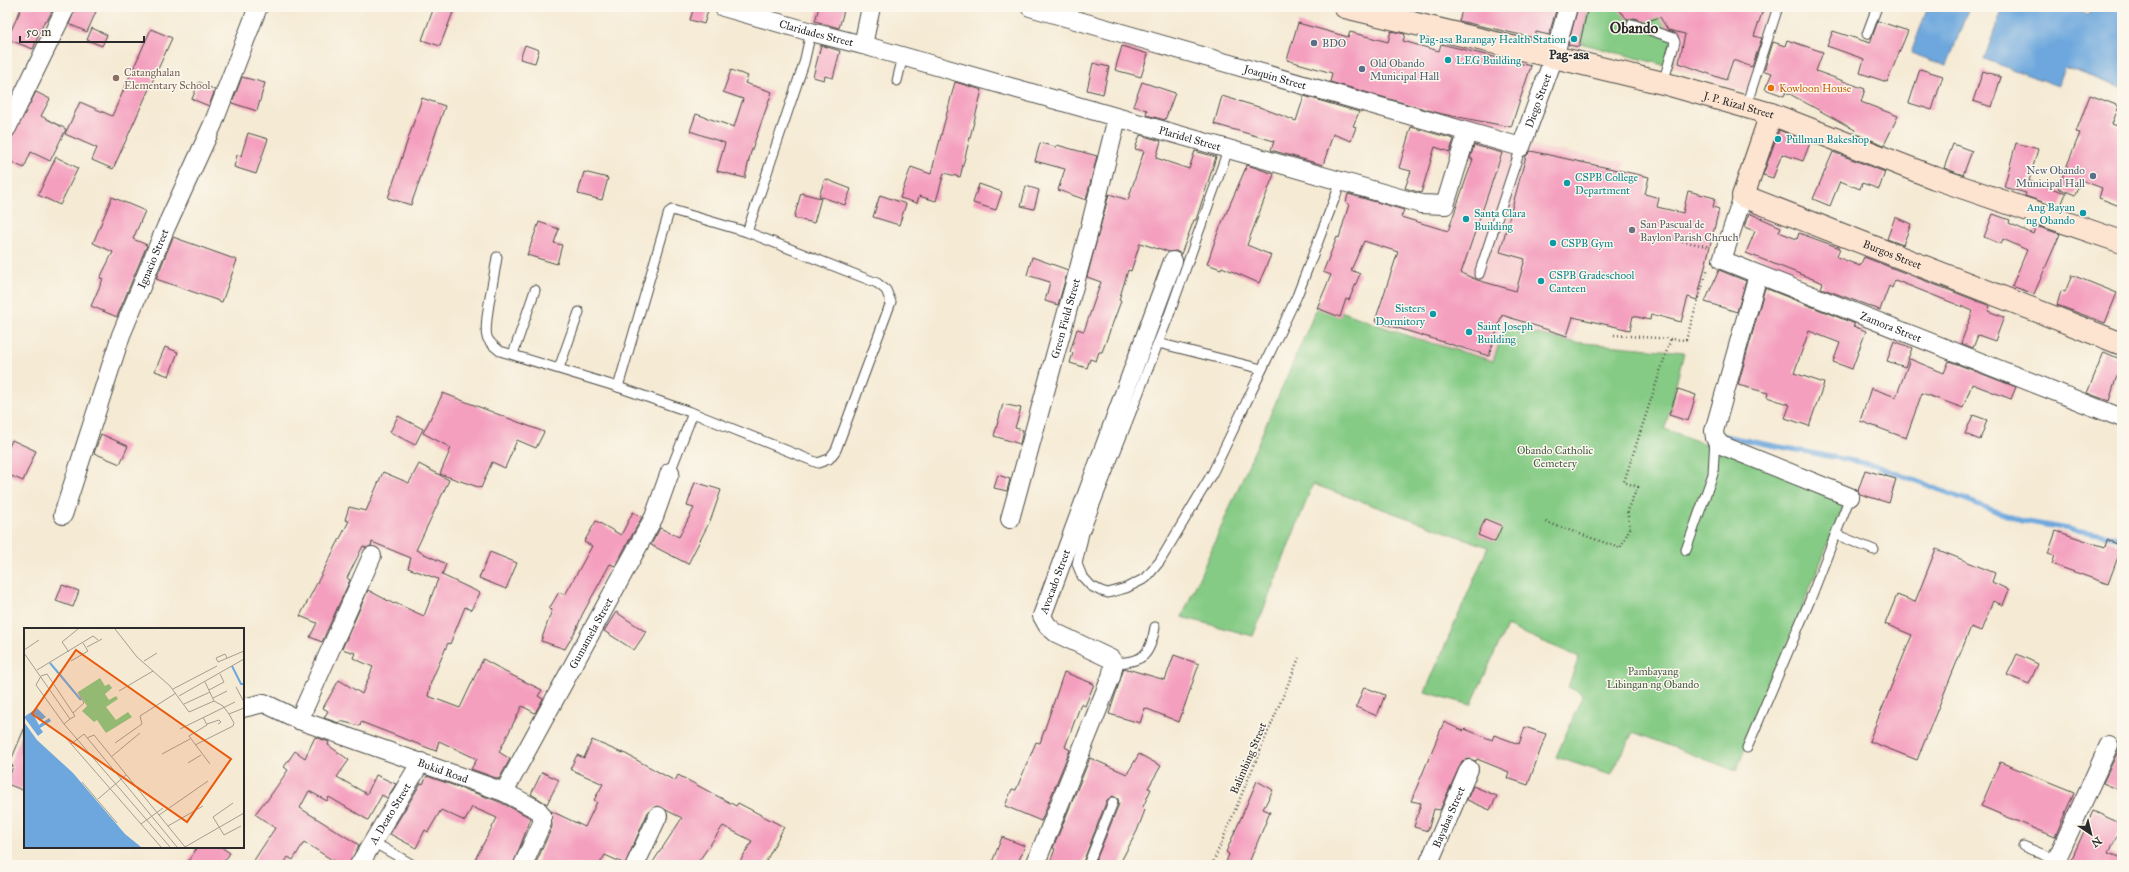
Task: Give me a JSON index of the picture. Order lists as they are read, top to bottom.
{
  "streets": {
    "main road": ["J. P. Rizal Street", "Burgos Street"],
    "street": [
      "Claridades Street",
      "Joaquin Street",
      "Diego Street",
      "Plaridel Street",
      "Ignacio Street",
      "Green Field Street",
      "Zamora Street",
      "Avocado Street",
      "Gumamela Street",
      "Bukid Road",
      "A. Deato Street",
      "Bayabas Street"
    ],
    "path": ["Balimbing Street"]
  },
  "crossings": [
    ["Claridades Street", "Plaridel Street"],
    ["Joaquin Street", "Diego Street"],
    ["Joaquin Street", "Plaridel Street"],
    ["Diego Street", "J. P. Rizal Street"],
    ["Plaridel Street", "Green Field Street"],
    ["Burgos Street", "Zamora Street"],
    ["Gumamela Street", "Bukid Road"],
    ["Bukid Road", "A. Deato Street"]
  ],
  "districts": ["Obando", "Pag-asa"],
  "parks": ["Obando Catholic Cemetery", "Pambayang Libingan ng Obando"],
  "places": [
    "Pag-asa Barangay Health Station",
    "BDO",
    "LEG Building",
    "Old Obando Municipal Hall",
    "Catanghalan Elementary School",
    "Kowloon House",
    "Pullman Bakeshop",
    "New Obando Municipal Hall",
    "CSPB College Department",
    "Ang Bayan ng Obando",
    "Santa Clara Building",
    "San Pascual de Baylon Parish Chruch",
    "CSPB Gym",
    "CSPB Gradeschool Canteen",
    "Sisters Dormitory",
    "Saint Joseph Building"
  ],
  "scale_bar": "50 m",
  "north": "bottom right"
}
